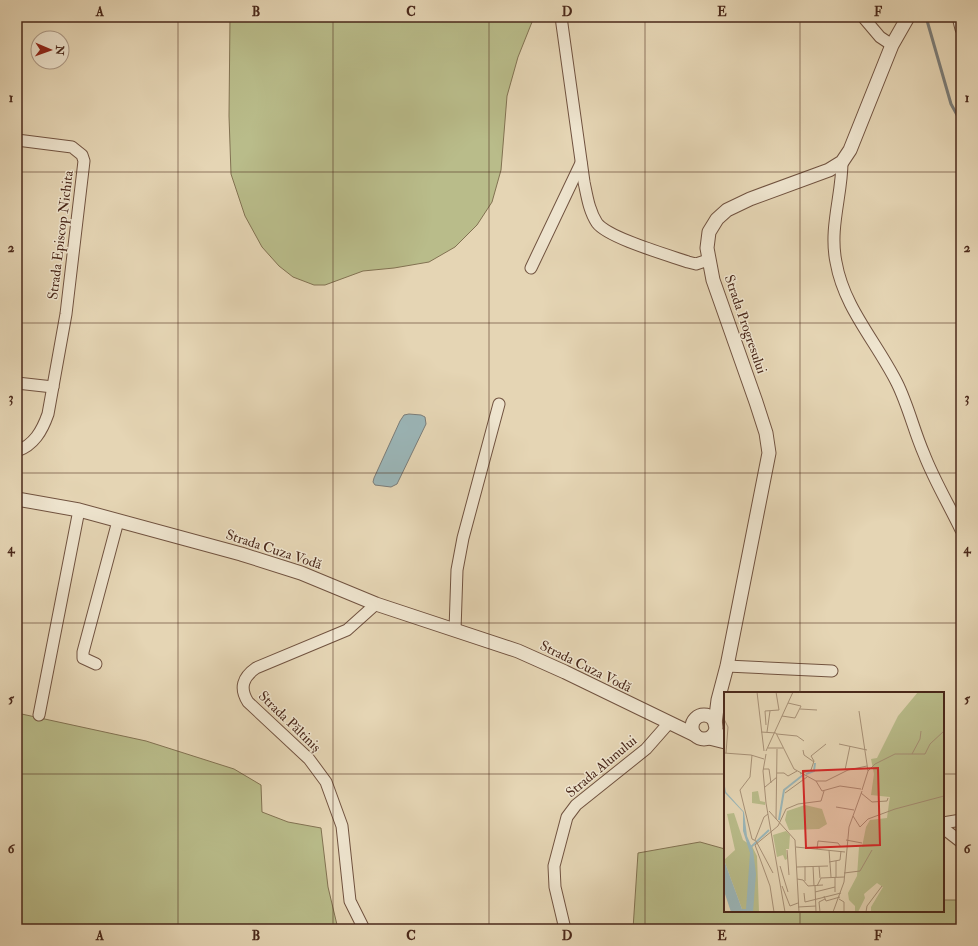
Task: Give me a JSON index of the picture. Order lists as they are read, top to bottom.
{
  "streets": {
    "street": [
      "Strada Episcop Nichita",
      "Strada Progresului",
      "Strada Cuza Vodă",
      "Strada Păltiniș",
      "Strada Alunului"
    ]
  },
  "crossings": [
    ["Strada Progresului", "Strada Cuza Vodă"],
    ["Strada Cuza Vodă", "Strada Păltiniș"],
    ["Strada Cuza Vodă", "Strada Alunului"]
  ],
  "north": "right",
  "grid": {
    "columns": [
      "A",
      "B",
      "C",
      "D",
      "E",
      "F"
    ],
    "rows": [
      "1",
      "2",
      "3",
      "4",
      "5",
      "6"
    ]
  }
}
